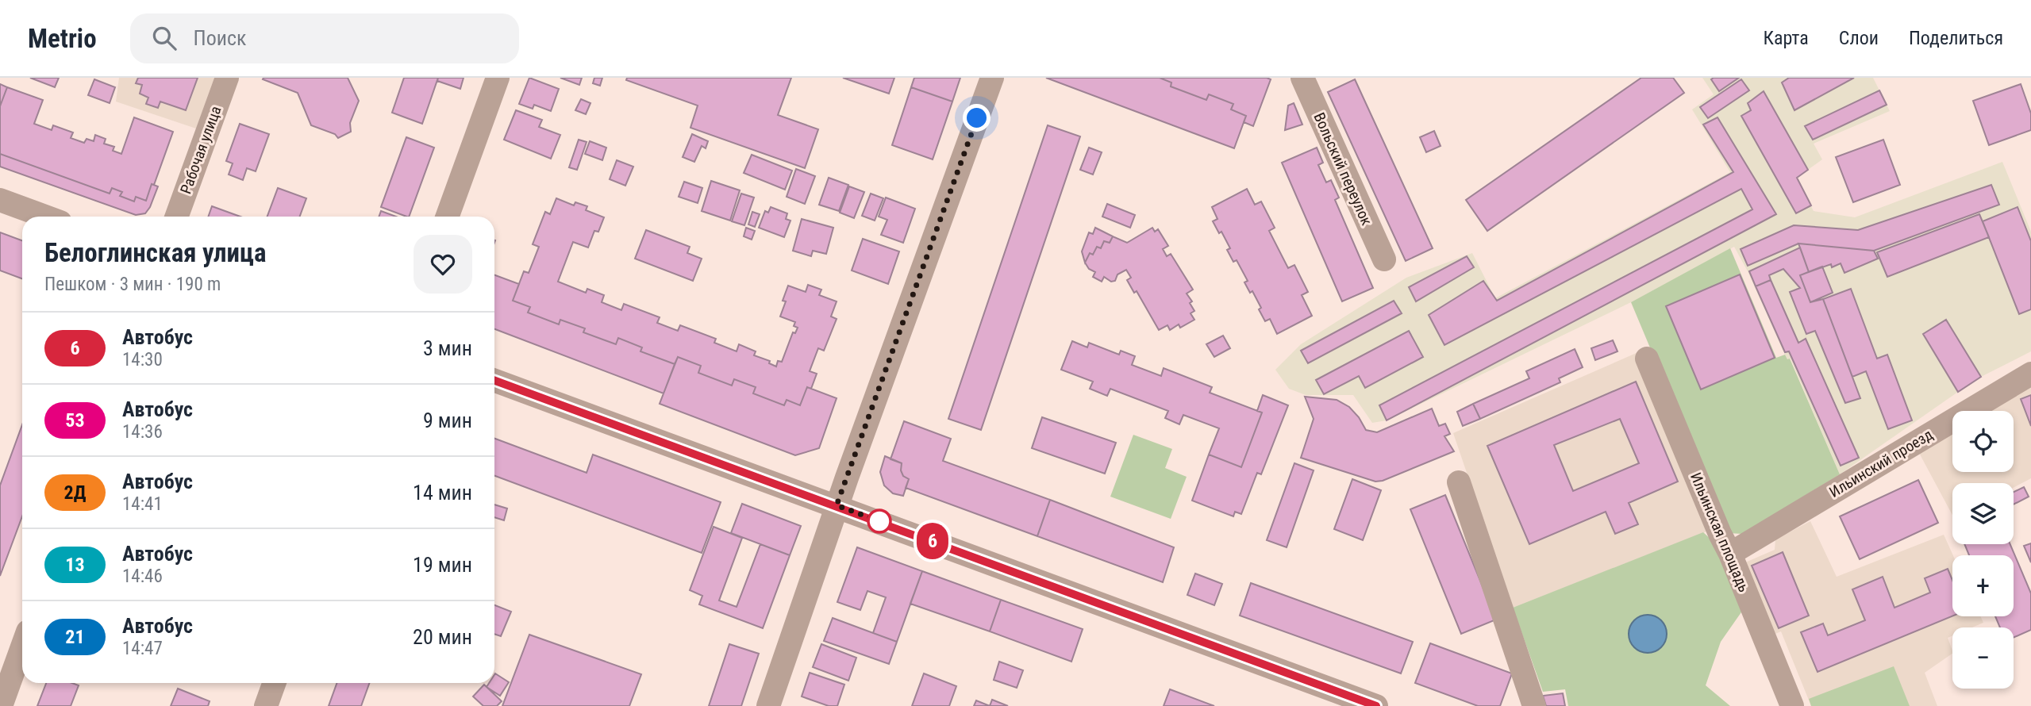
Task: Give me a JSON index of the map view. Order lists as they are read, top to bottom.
{
  "streets": {
    "street": [
      "Рабочая улица",
      "Вольский переулок",
      "Ильинский проезд",
      "Ильинская площадь"
    ]
  },
  "crossings": [
    ["Ильинский проезд", "Ильинская площадь"]
  ],
  "lines": ["bus line 6"],
  "page": {
    "header": "Metrio",
    "search": "Поиск",
    "nav": ["Карта", "Слои", "Поделиться"],
    "on_map": "6",
    "heading": ["Белоглинская улица", "Пешком · 3 мин · 190 m"],
    "list": [
      {
        "mark": "6",
        "name": "Автобус",
        "note": "14:30",
        "value": "3 мин"
      },
      {
        "mark": "53",
        "name": "Автобус",
        "note": "14:36",
        "value": "9 мин"
      },
      {
        "mark": "2Д",
        "name": "Автобус",
        "note": "14:41",
        "value": "14 мин"
      },
      {
        "mark": "13",
        "name": "Автобус",
        "note": "14:46",
        "value": "19 мин"
      },
      {
        "mark": "21",
        "name": "Автобус",
        "note": "14:47",
        "value": "20 мин"
      }
    ],
    "map_buttons": ["+", "−"]
  }
}
